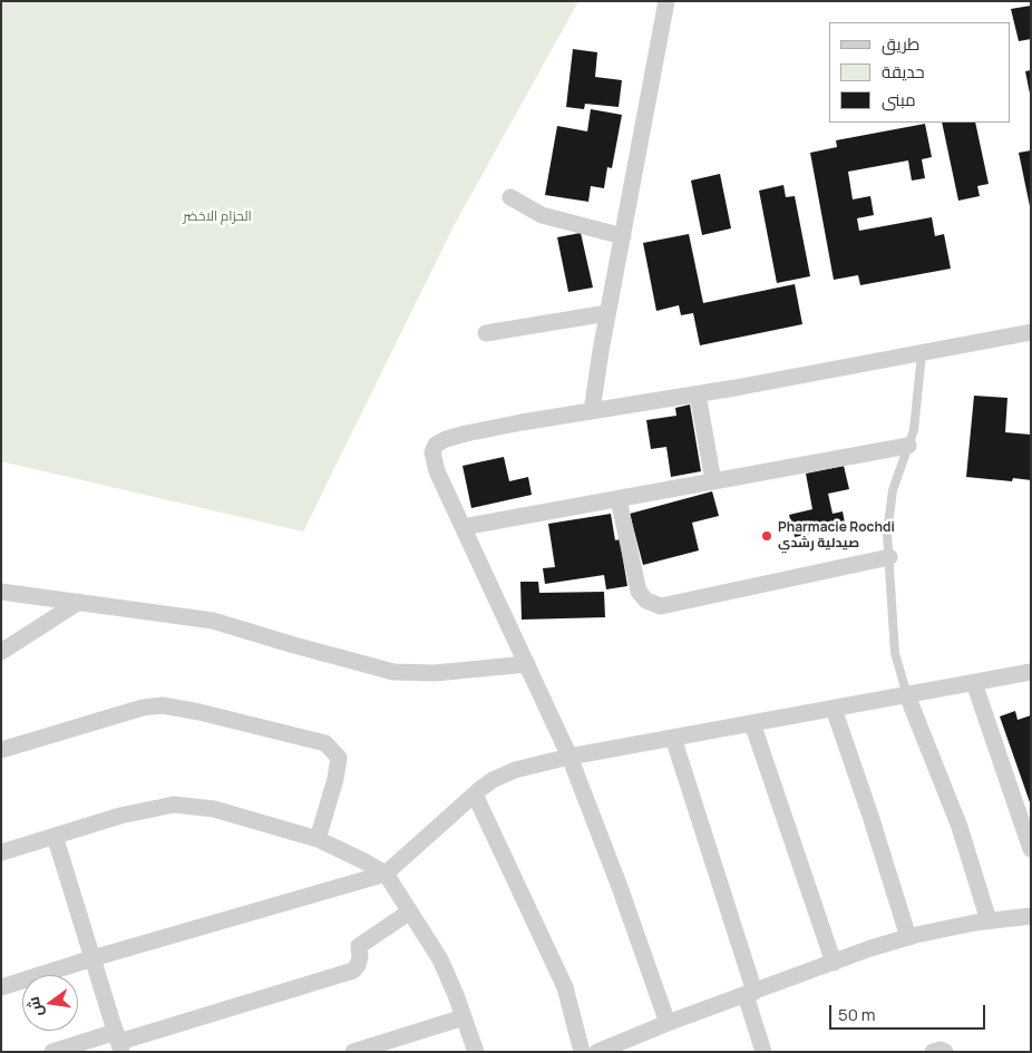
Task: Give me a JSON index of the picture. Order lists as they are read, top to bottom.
{
  "parks": ["الحزام الاخضر"],
  "places": ["Pharmacie Rochdi صيدلية رشدي"],
  "legend": ["طريق", "حديقة", "مبنى"],
  "scale_bar": "50 m",
  "north": "left"
}
